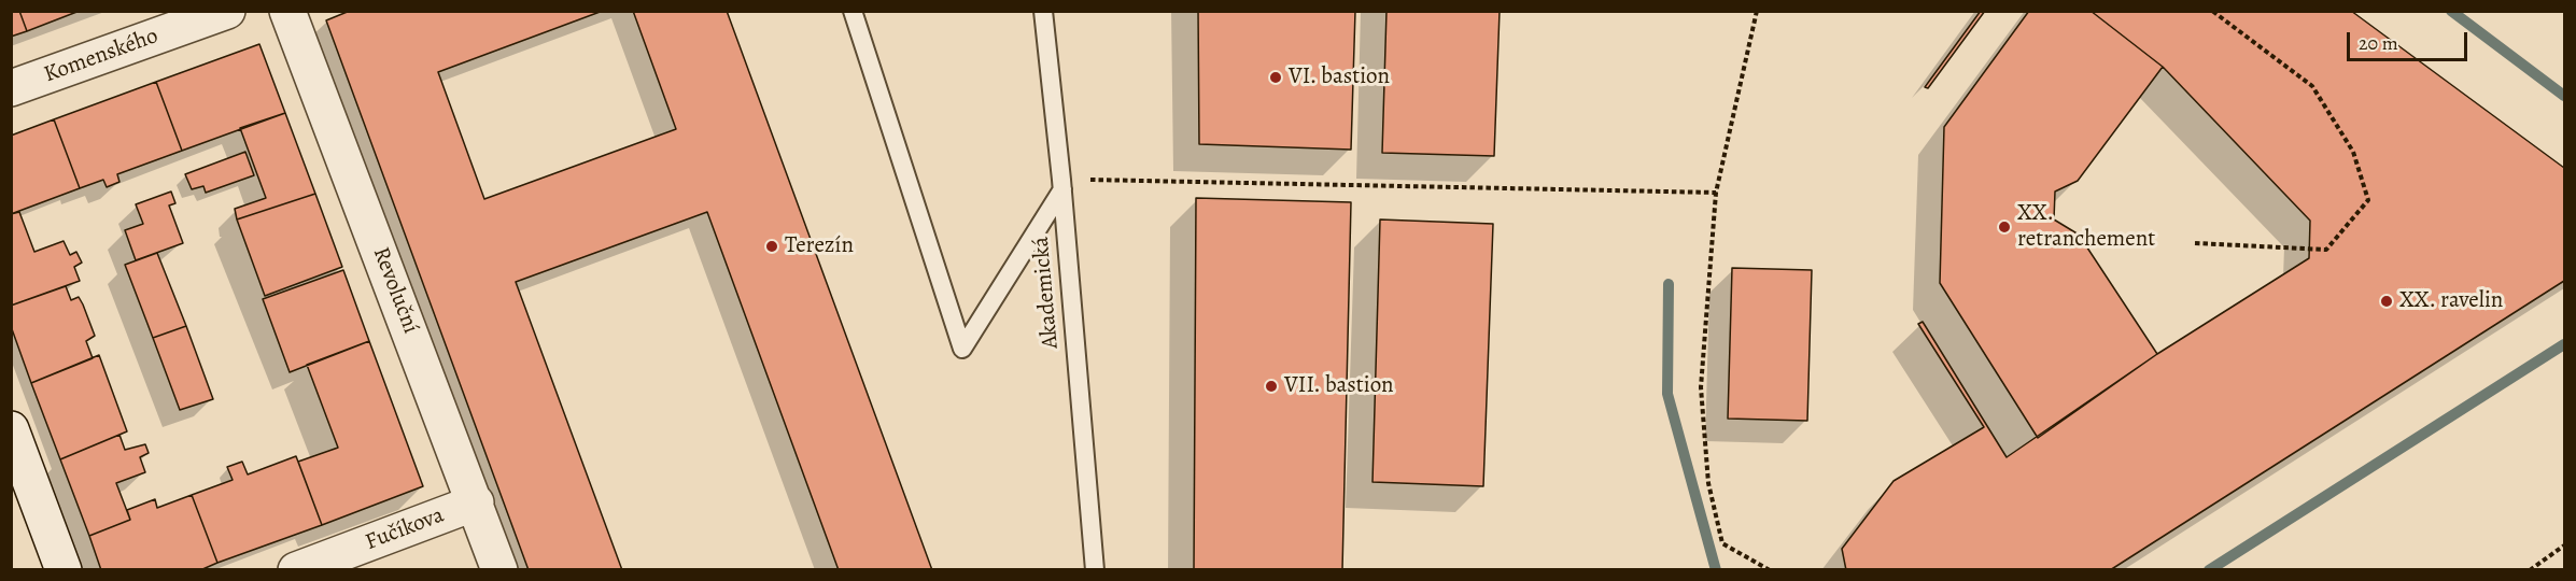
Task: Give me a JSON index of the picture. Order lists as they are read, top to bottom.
{
  "streets": {
    "street": ["Komenského", "Revoluční", "Fučíkova"],
    "lane": ["Akademická"]
  },
  "crossings": [
    ["Revoluční", "Fučíkova"]
  ],
  "places": [
    "VI. bastion",
    "XX. retranchement",
    "Terezín",
    "XX. ravelin",
    "VII. bastion"
  ],
  "scale_bar": "20 m"
}
